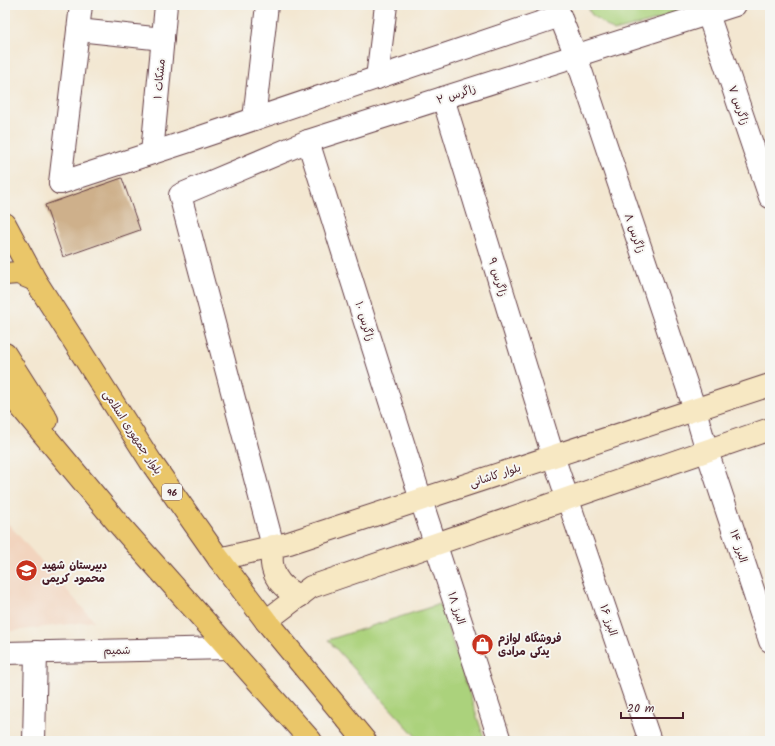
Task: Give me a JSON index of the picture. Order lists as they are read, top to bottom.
{
  "streets": {
    "main road": ["بلوار جمهوری اسلامی", "بلوار کاشانی", "96"],
    "street": [
      "مشکات ۱",
      "زاگرس ۲",
      "زاگرس ۷",
      "زاگرس ۸",
      "زاگرس ۹",
      "زاگرس ۱۰",
      "البرز ۱۴",
      "البرز ۱۸",
      "البرز ۱۶",
      "شمیم"
    ]
  },
  "crossings": [
    ["زاگرس ۲", "زاگرس ۷"],
    ["زاگرس ۲", "زاگرس ۸"],
    ["زاگرس ۲", "زاگرس ۹"],
    ["زاگرس ۲", "زاگرس ۱۰"],
    ["زاگرس ۲", "بلوار کاشانی"],
    ["زاگرس ۸", "بلوار کاشانی"],
    ["زاگرس ۸", "البرز ۱۴"],
    ["زاگرس ۹", "بلوار کاشانی"],
    ["زاگرس ۹", "البرز ۱۶"],
    ["زاگرس ۱۰", "بلوار کاشانی"],
    ["زاگرس ۱۰", "البرز ۱۸"],
    ["بلوار جمهوری اسلامی", "بلوار کاشانی"]
  ],
  "places": {
    "school or university": ["دبیرستان شهید محمود کریمی"],
    "shop": ["فروشگاه لوازم یدکی مرادی"]
  },
  "scale_bar": "20 m"
}
